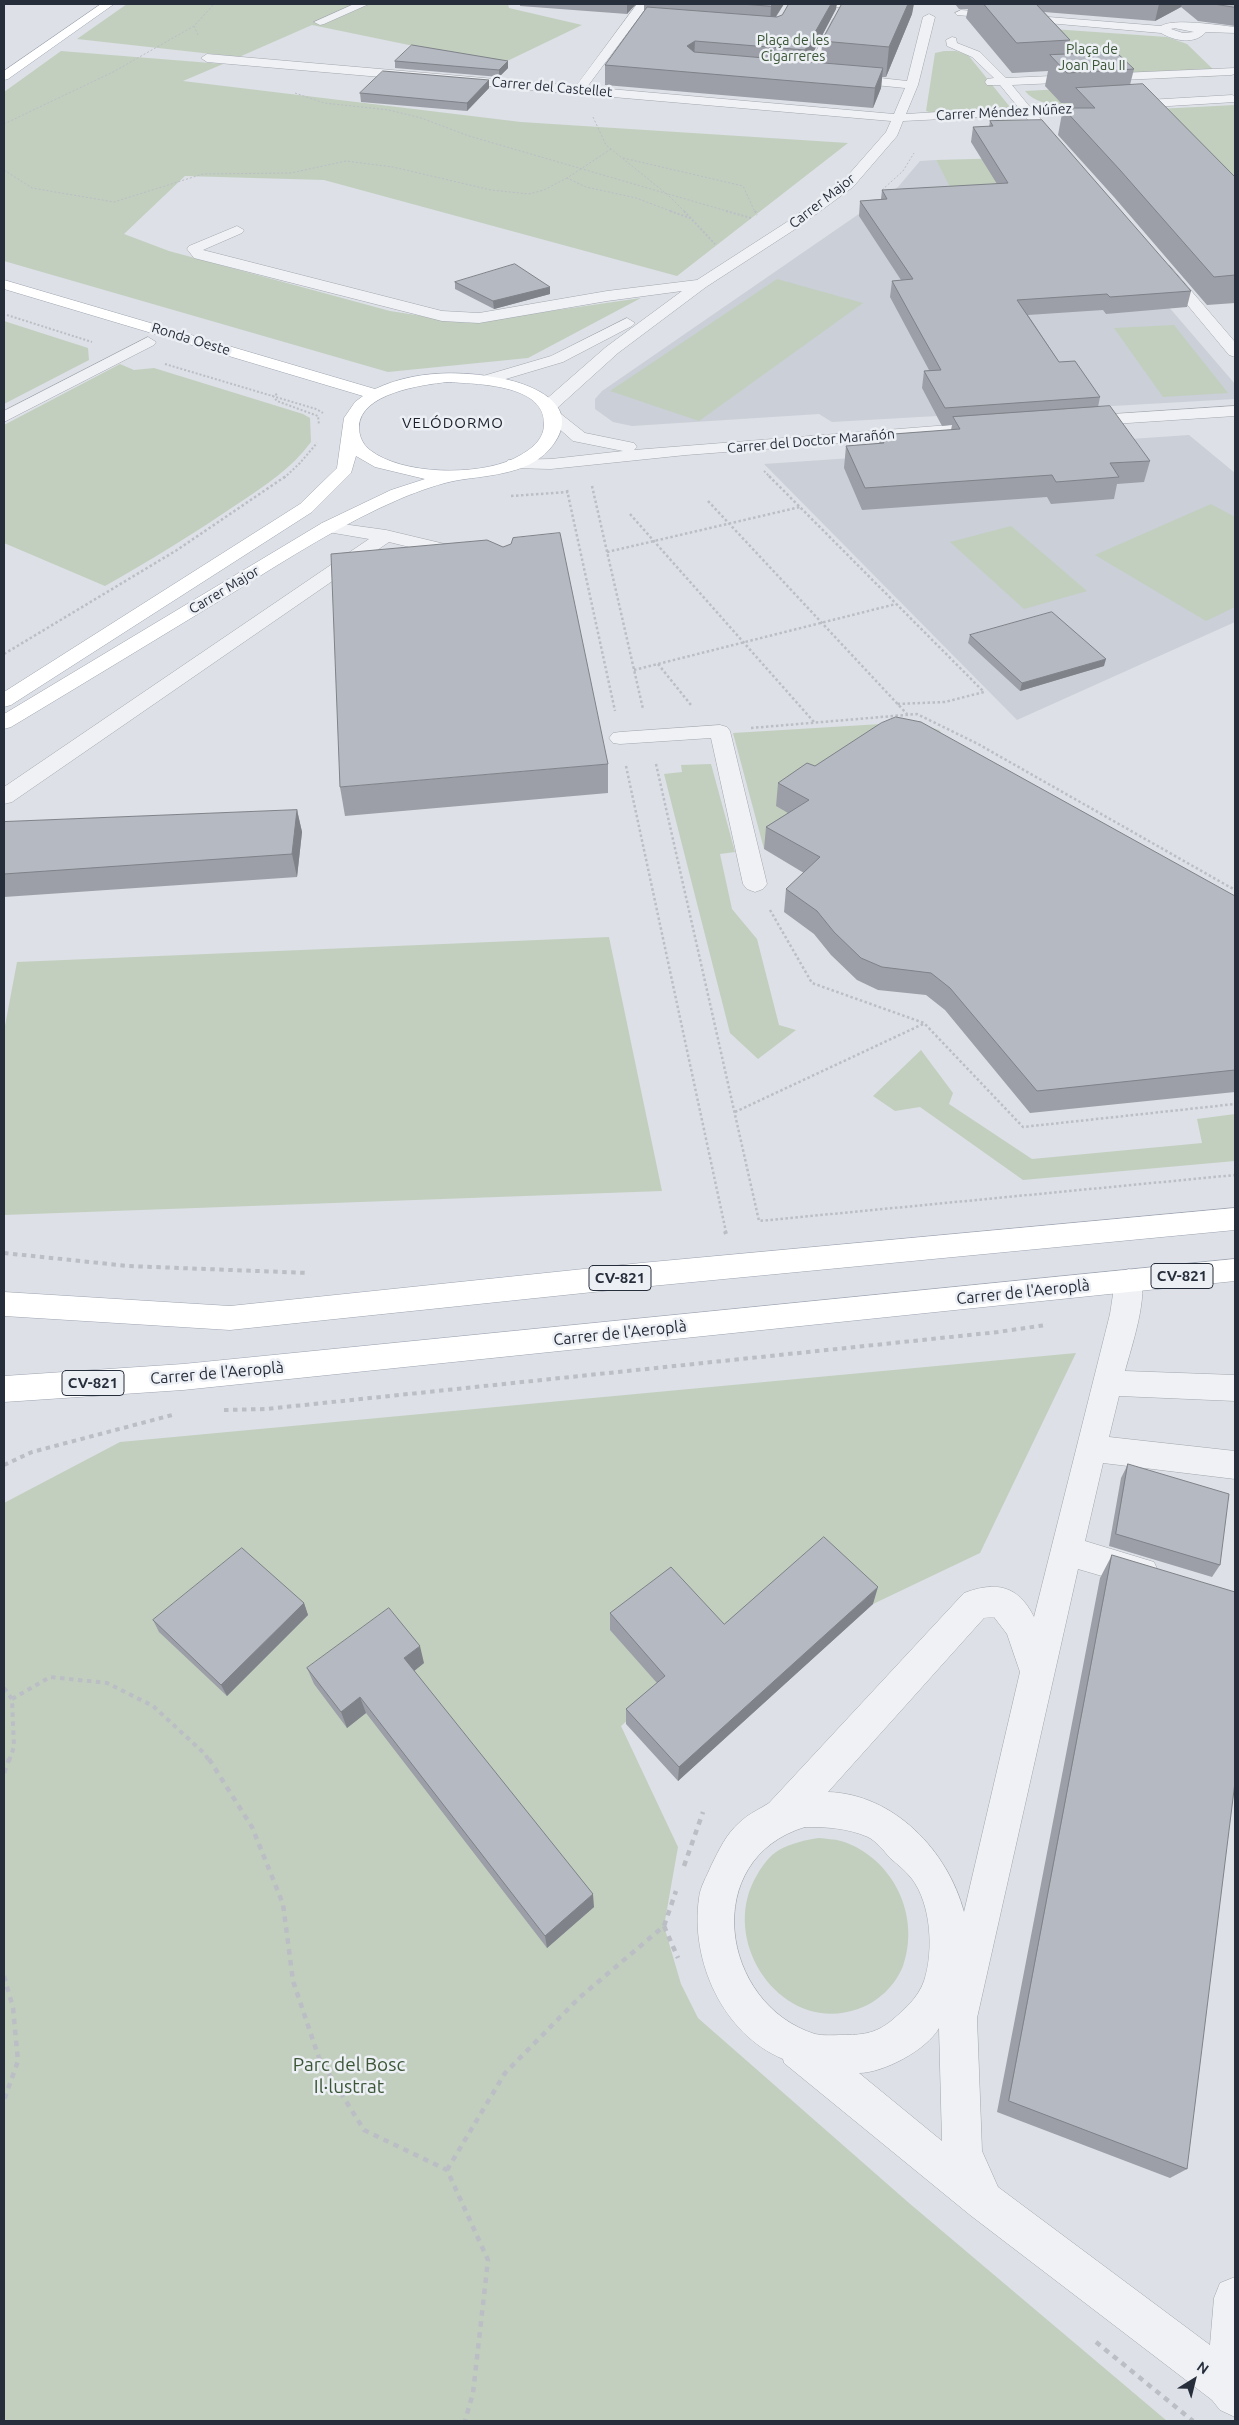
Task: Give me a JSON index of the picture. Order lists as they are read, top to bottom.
{
  "streets": {
    "main road": [
      "Carrer Major",
      "Ronda Oeste",
      "CV-821",
      "Carrer de l'Aeroplà"
    ],
    "street": ["Carrer del Castellet", "Carrer Méndez Núñez", "Carrer del Doctor Marañón"]
  },
  "crossings": [
    ["Carrer del Castellet", "Carrer Méndez Núñez"],
    ["Carrer del Castellet", "Carrer Major"],
    ["Carrer Méndez Núñez", "Carrer Major"],
    ["Carrer Major", "Ronda Oeste"]
  ],
  "districts": ["VELÓDORMO"],
  "parks": ["Plaça de les Cigarreres", "Plaça de Joan Pau II", "Parc del Bosc Il·lustrat"],
  "north": "top right"
}
